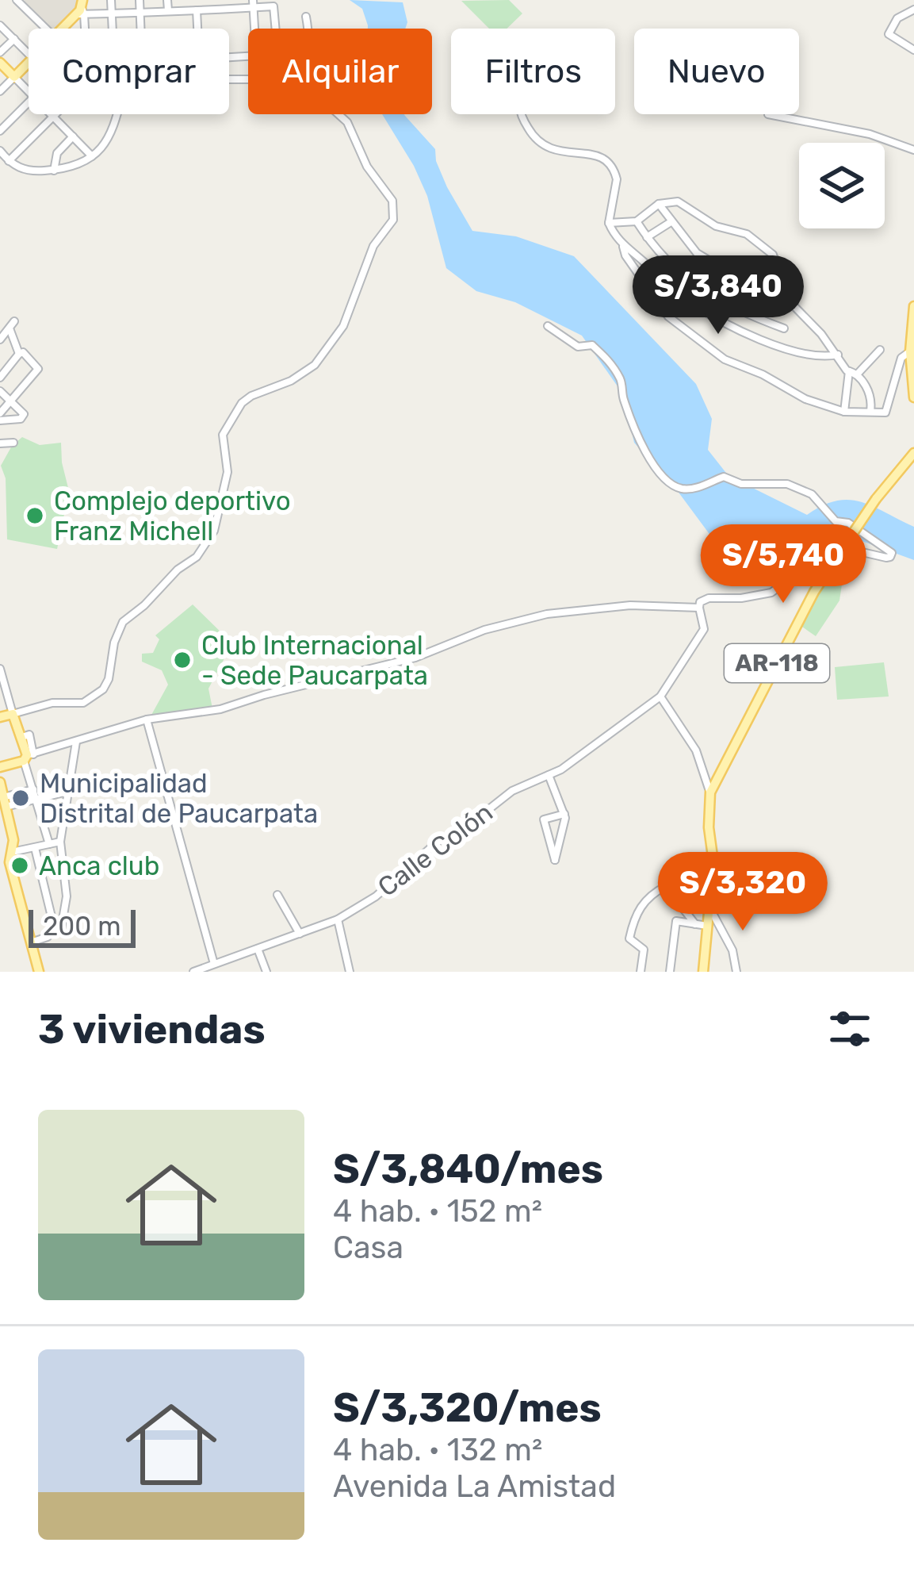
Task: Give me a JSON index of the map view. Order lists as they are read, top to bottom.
{
  "streets": {
    "main road": ["AR-118"],
    "street": ["Calle Colón"]
  },
  "crossings": [
    ["AR-118", "Calle Colón"]
  ],
  "places": [
    "Complejo deportivo Franz Michell",
    "Club Internacional - Sede Paucarpata",
    "Municipalidad Distrital de Paucarpata",
    "Anca club"
  ],
  "scale_bar": "200 m",
  "page": {
    "chip": [
      "Comprar",
      "Alquilar",
      "Filtros",
      "Nuevo"
    ],
    "price": ["S/3,840", "S/5,740", "S/3,320"],
    "scale": "200 m",
    "heading": "3 viviendas",
    "list": [
      {
        "name": "S/3,840/mes",
        "note": "4 hab. · 152 m² · Casa"
      },
      {
        "name": "S/3,320/mes",
        "note": "4 hab. · 132 m² · Avenida La Amistad"
      }
    ]
  }
}
